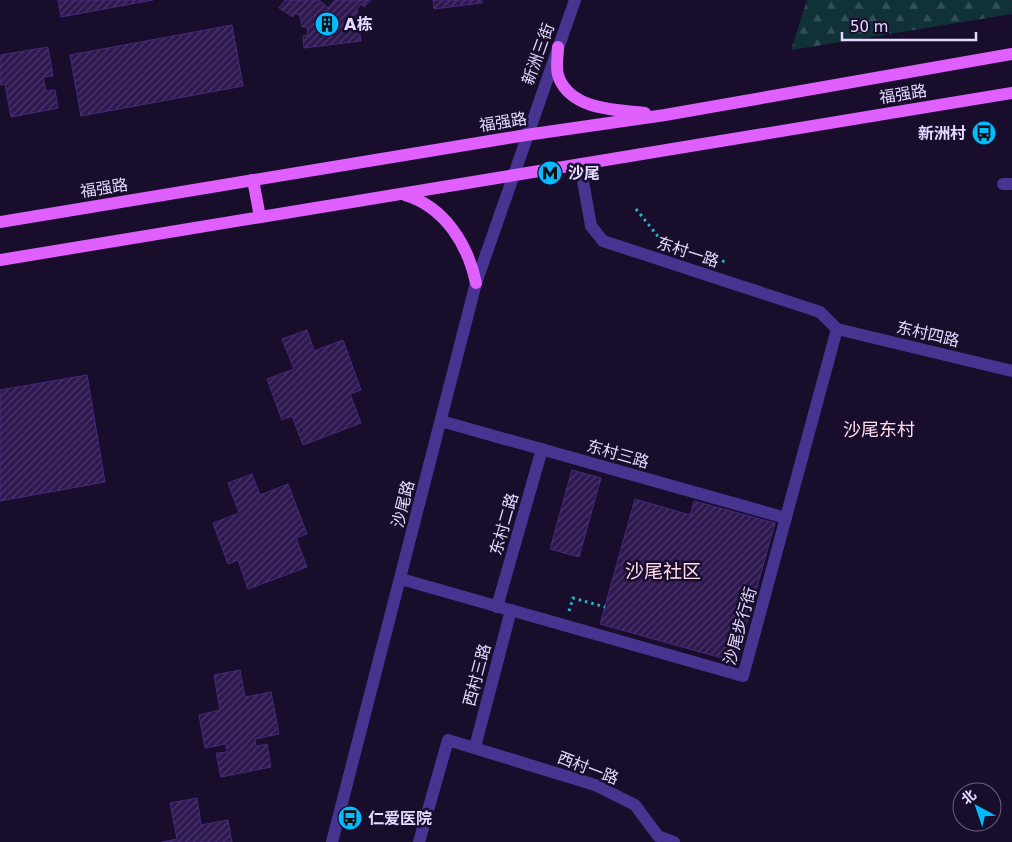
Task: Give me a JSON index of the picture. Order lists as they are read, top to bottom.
{
  "streets": {
    "main road": ["福强路"],
    "street": [
      "新洲三街",
      "东村一路",
      "东村四路",
      "东村三路",
      "沙尾路",
      "东村二路",
      "沙尾步行街",
      "西村三路",
      "西村一路"
    ]
  },
  "crossings": [
    ["新洲三街", "福强路"],
    ["新洲三街", "沙尾路"],
    ["福强路", "东村一路"],
    ["福强路", "沙尾路"],
    ["东村一路", "东村四路"],
    ["东村一路", "沙尾步行街"],
    ["东村四路", "沙尾步行街"],
    ["东村三路", "沙尾路"],
    ["东村三路", "东村二路"],
    ["东村三路", "沙尾步行街"],
    ["沙尾路", "沙尾步行街"],
    ["东村二路", "沙尾步行街"],
    ["沙尾步行街", "西村三路"],
    ["西村三路", "西村一路"]
  ],
  "districts": ["沙尾东村", "沙尾社区"],
  "places": {
    "building": ["A栋"],
    "bus stop": ["新洲村", "仁爱医院"],
    "metro station": ["沙尾"]
  },
  "scale_bar": "50 m",
  "north": "top left"
}
